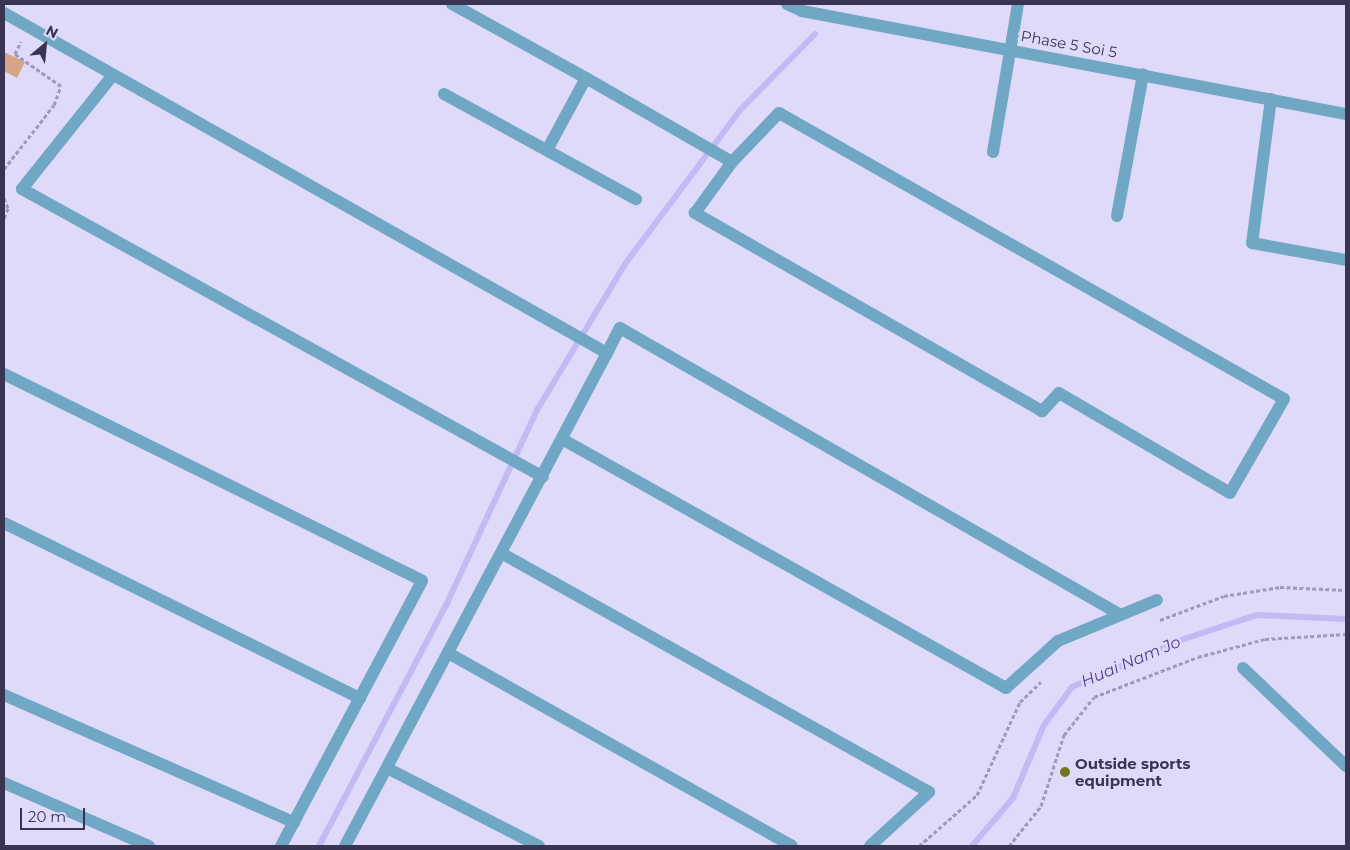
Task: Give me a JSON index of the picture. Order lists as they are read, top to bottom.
{
  "streets": {
    "street": ["Phase 5 Soi 5"]
  },
  "water": ["Huai Nam Jo"],
  "places": ["Outside sports equipment"],
  "scale_bar": "20 m",
  "north": "top right"
}
